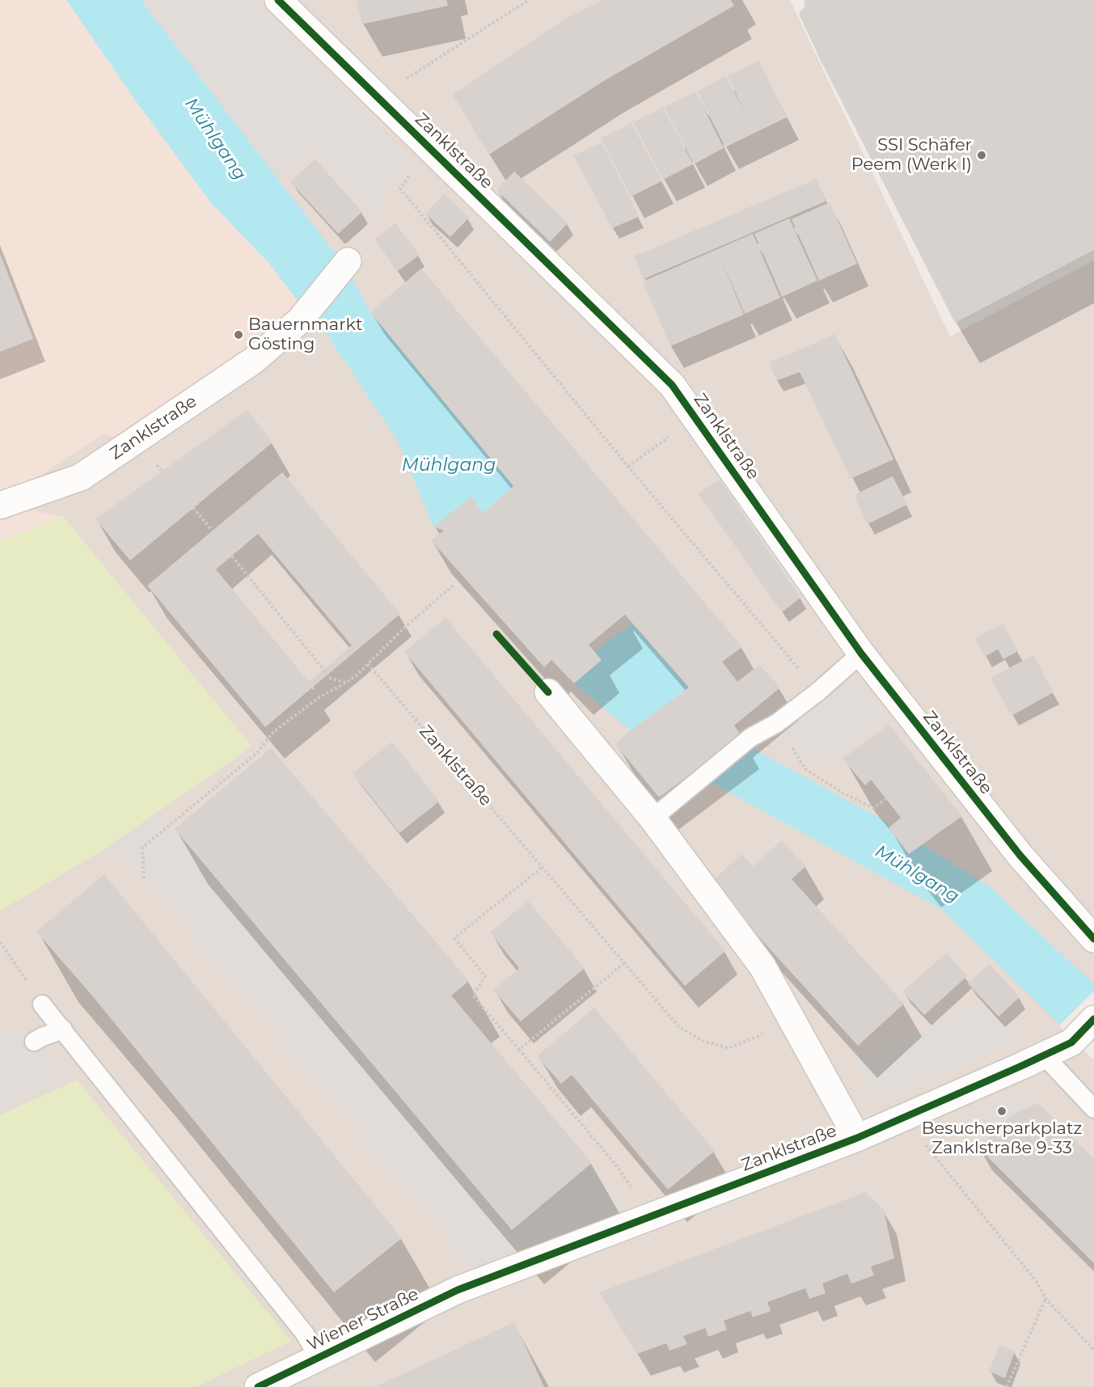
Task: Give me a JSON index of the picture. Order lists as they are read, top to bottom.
{
  "streets": {
    "street": ["Zanklstraße", "Wiener Straße"]
  },
  "crossings": [
    ["Zanklstraße", "Wiener Straße"]
  ],
  "water": ["Mühlgang"],
  "places": ["SSI Schäfer Peem (Werk I)", "Bauernmarkt Gösting", "Besucherparkplatz Zanklstraße 9-33"]
}
